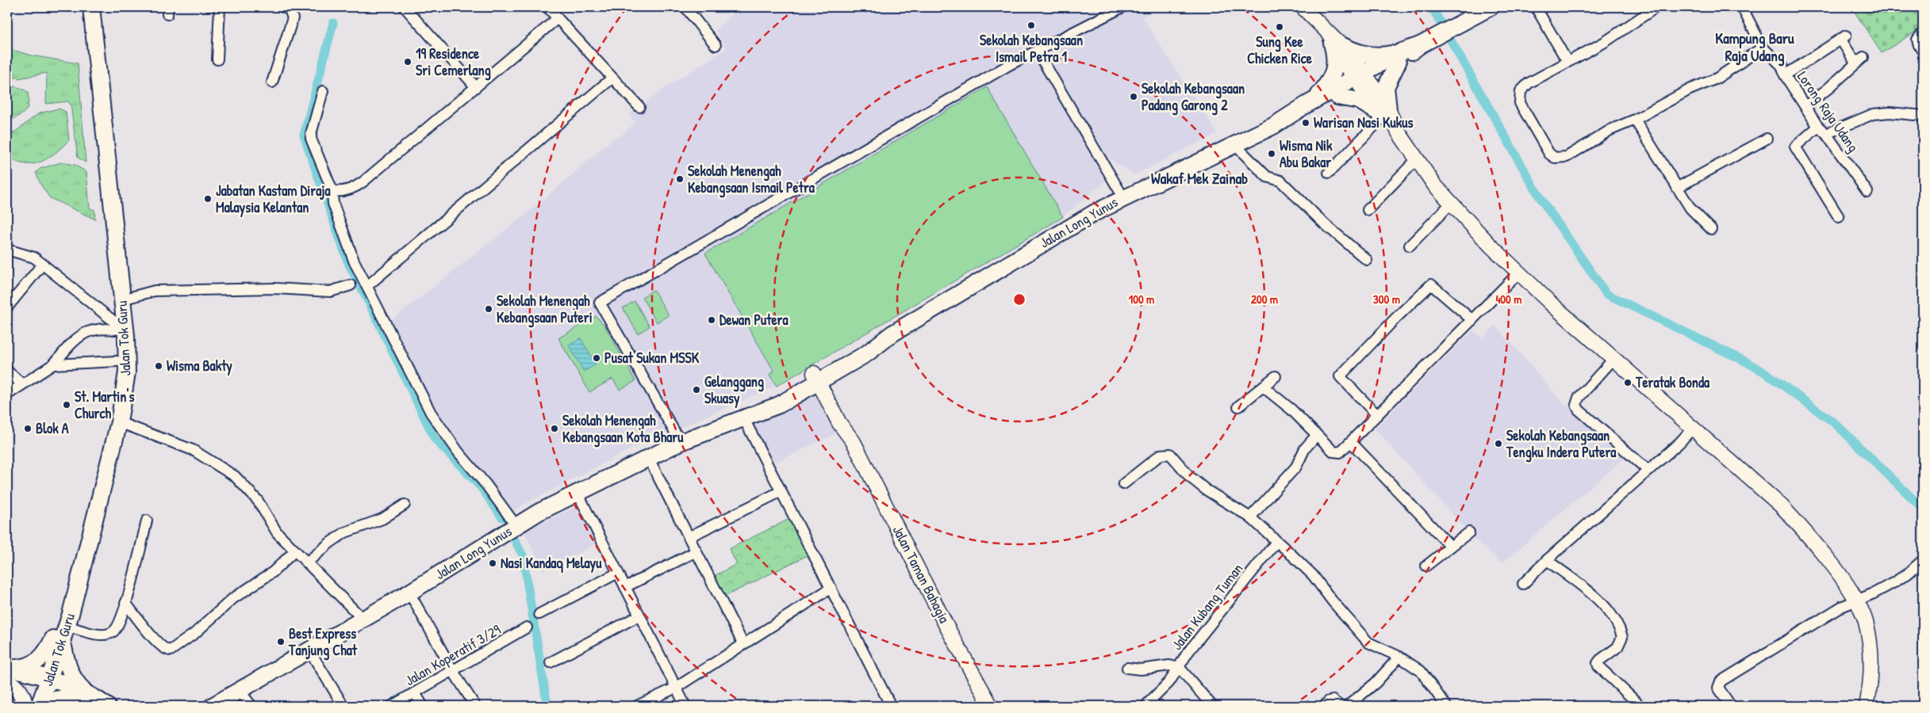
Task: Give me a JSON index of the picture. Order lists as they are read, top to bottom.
{
  "streets": {
    "main road": ["Jalan Long Yunus", "Jalan Tok Guru", "Jalan Taman Bahagia"],
    "street": ["Lorong Raja Udang", "Jalan Kubang Tuman", "Jalan Koperatif 3/29"]
  },
  "crossings": [
    ["Jalan Long Yunus", "Jalan Taman Bahagia"]
  ],
  "districts": ["Kampung Baru Raja Udang", "Wakaf Mek Zainab"],
  "places": [
    "Sekolah Kebangsaan Ismail Petra 1",
    "Sung Kee Chicken Rice",
    "19 Residence Sri Cemerlang",
    "Sekolah Kebangsaan Padang Garong 2",
    "Warisan Nasi Kukus",
    "Wisma Nik Abu Bakar",
    "Sekolah Menengah Kebangsaan Ismail Petra",
    "Jabatan Kastam Diraja Malaysia Kelantan",
    "Sekolah Menengah Kebangsaan Puteri",
    "Dewan Putera",
    "Pusat Sukan MSSK",
    "Wisma Bakty",
    "Teratak Bonda",
    "Gelanggang Skuasy",
    "St. Martin's Church",
    "Blok A",
    "Sekolah Menengah Kebangsaan Kota Bharu",
    "Sekolah Kebangsaan Tengku Indera Putera",
    "Nasi Kandaq Melayu",
    "Best Express Tanjung Chat"
  ],
  "rings": [
    "100 m",
    "200 m",
    "300 m",
    "400 m"
  ]
}
